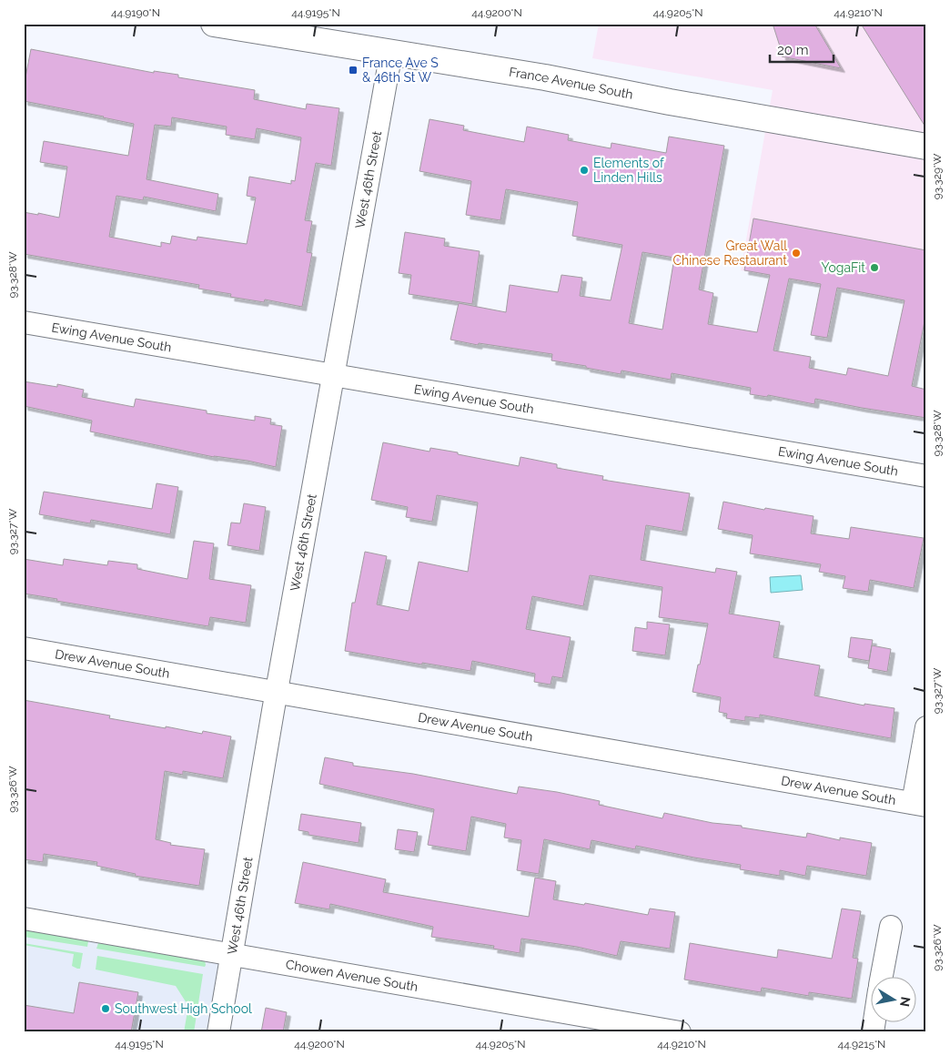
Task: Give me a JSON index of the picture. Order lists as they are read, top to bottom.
{
  "streets": {
    "main road": ["France Avenue South"],
    "street": [
      "West 46th Street",
      "Ewing Avenue South",
      "Drew Avenue South",
      "Chowen Avenue South"
    ]
  },
  "crossings": [
    ["France Avenue South", "West 46th Street"],
    ["West 46th Street", "Ewing Avenue South"],
    ["West 46th Street", "Drew Avenue South"],
    ["West 46th Street", "Chowen Avenue South"]
  ],
  "places": {
    "transit": ["France Ave S & 46th St W"],
    "other": [
      "Elements of Linden Hills",
      "Great Wall Chinese Restaurant",
      "YogaFit",
      "Southwest High School"
    ]
  },
  "scale_bar": "20 m",
  "north": "right",
  "coordinates": [
    "44.9190°N",
    "44.9195°N",
    "44.9200°N",
    "44.9205°N",
    "44.9210°N",
    "93.329°W",
    "93.328°W",
    "93.327°W",
    "93.326°W",
    "44.9215°N"
  ]
}
